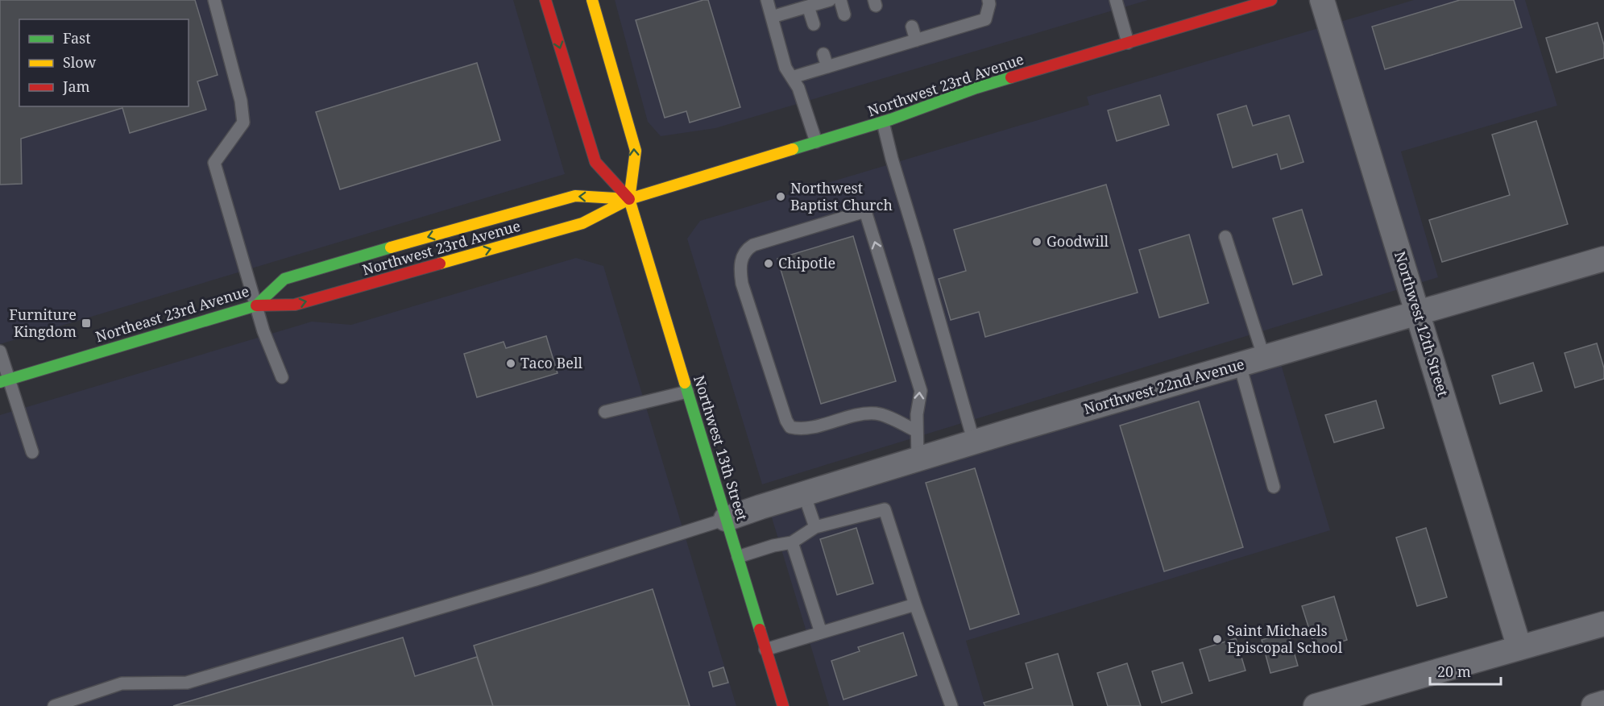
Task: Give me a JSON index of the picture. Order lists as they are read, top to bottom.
{
  "streets": {
    "main road": ["Northwest 23rd Avenue", "Northeast 23rd Avenue", "Northwest 13th Street"],
    "street": ["Northwest 12th Street", "Northwest 22nd Avenue"]
  },
  "crossings": [
    ["Northwest 23rd Avenue", "Northeast 23rd Avenue"],
    ["Northwest 23rd Avenue", "Northwest 13th Street"],
    ["Northwest 12th Street", "Northwest 22nd Avenue"],
    ["Northwest 22nd Avenue", "Northwest 13th Street"]
  ],
  "places": {
    "other": [
      "Northwest Baptist Church",
      "Goodwill",
      "Chipotle",
      "Taco Bell",
      "Saint Michaels Episcopal School"
    ],
    "transit": ["Furniture Kingdom"]
  },
  "legend": ["Fast", "Slow", "Jam"],
  "scale_bar": "20 m"
}
